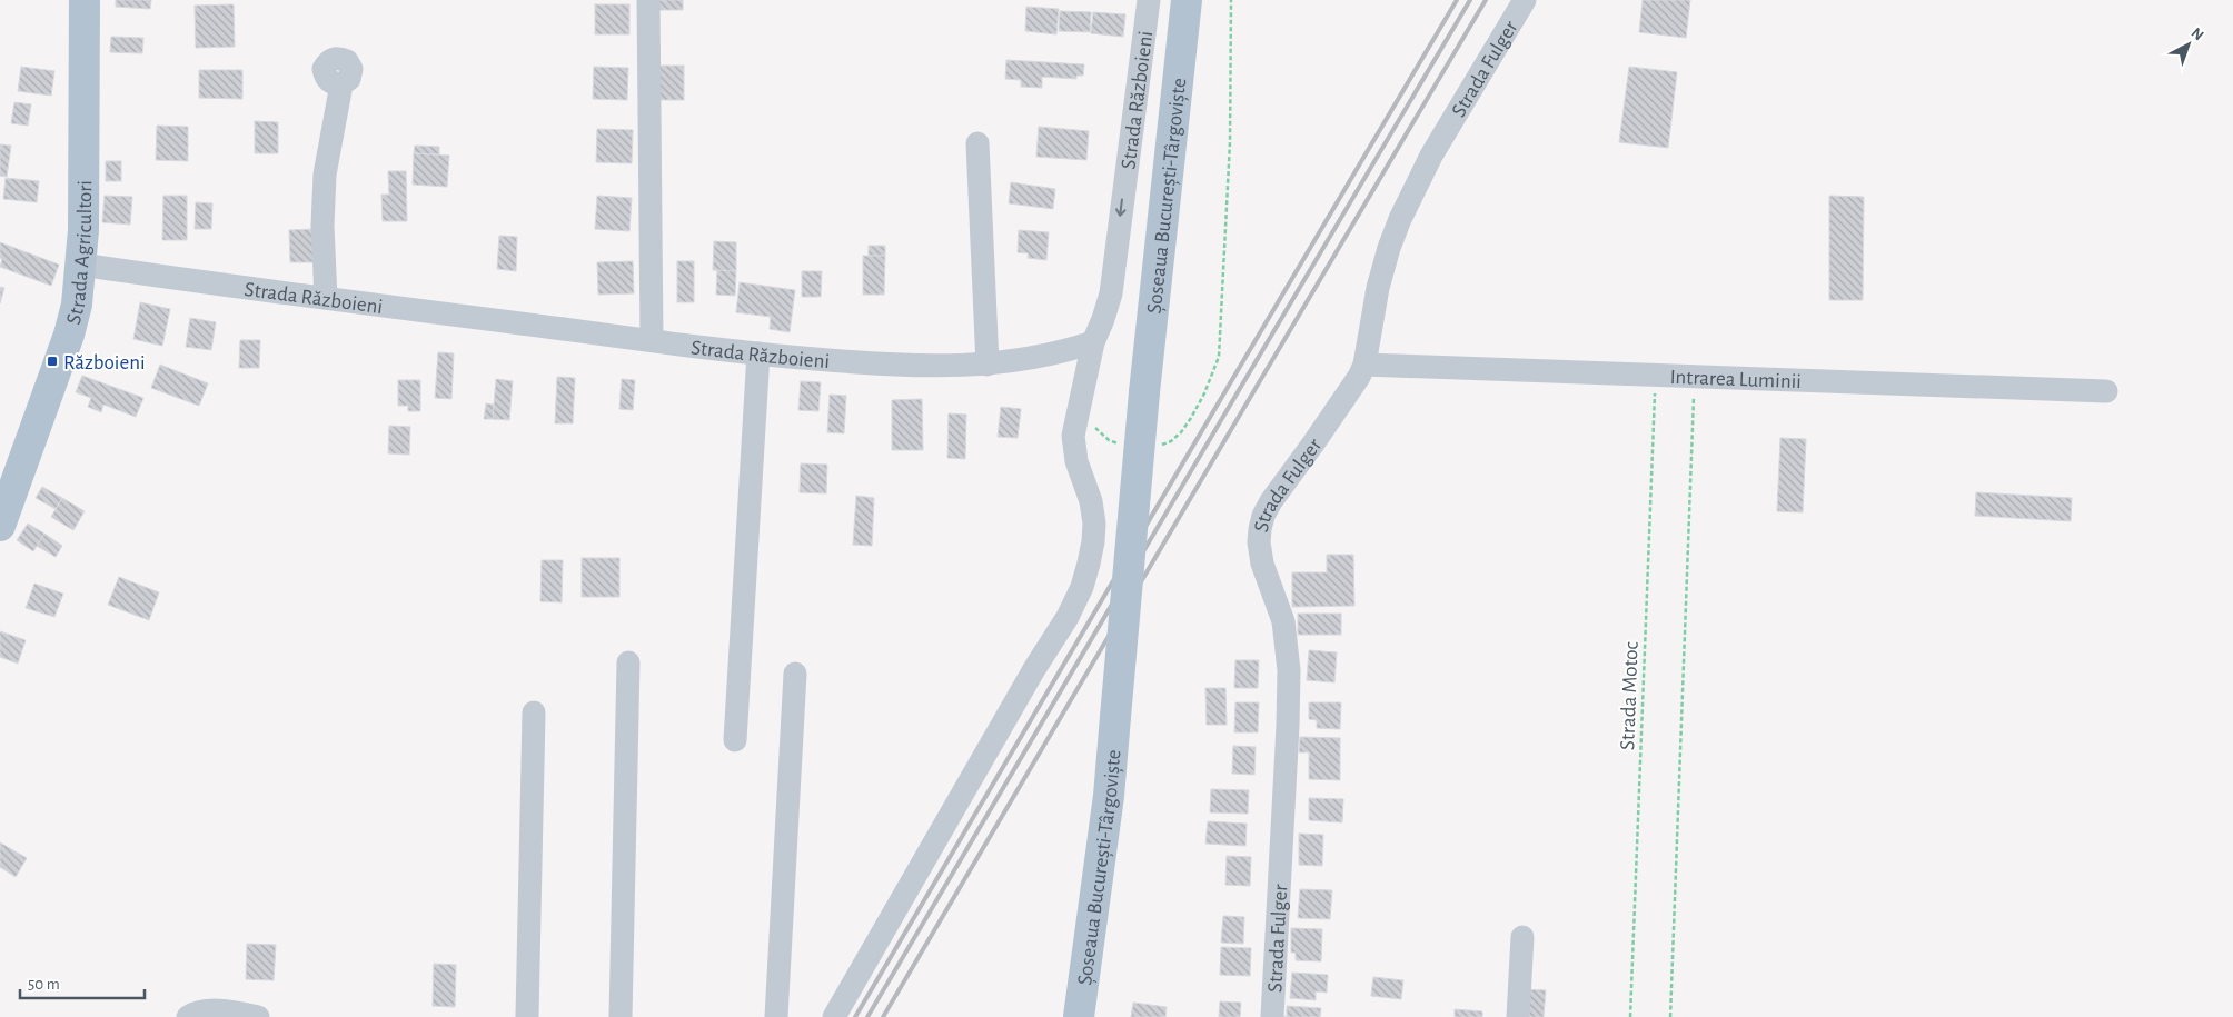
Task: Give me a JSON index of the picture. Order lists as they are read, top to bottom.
{
  "streets": {
    "main road": ["Șoseaua București-Târgoviște", "Strada Agricultori"],
    "street": ["Strada Fulger", "Strada Războieni", "Intrarea Luminii"],
    "path": ["Strada Motoc"]
  },
  "crossings": [
    ["Strada Fulger", "Intrarea Luminii"],
    ["Strada Războieni", "Strada Agricultori"],
    ["Intrarea Luminii", "Strada Motoc"]
  ],
  "places": {
    "transit": ["Războieni"]
  },
  "scale_bar": "50 m",
  "north": "top right"
}
